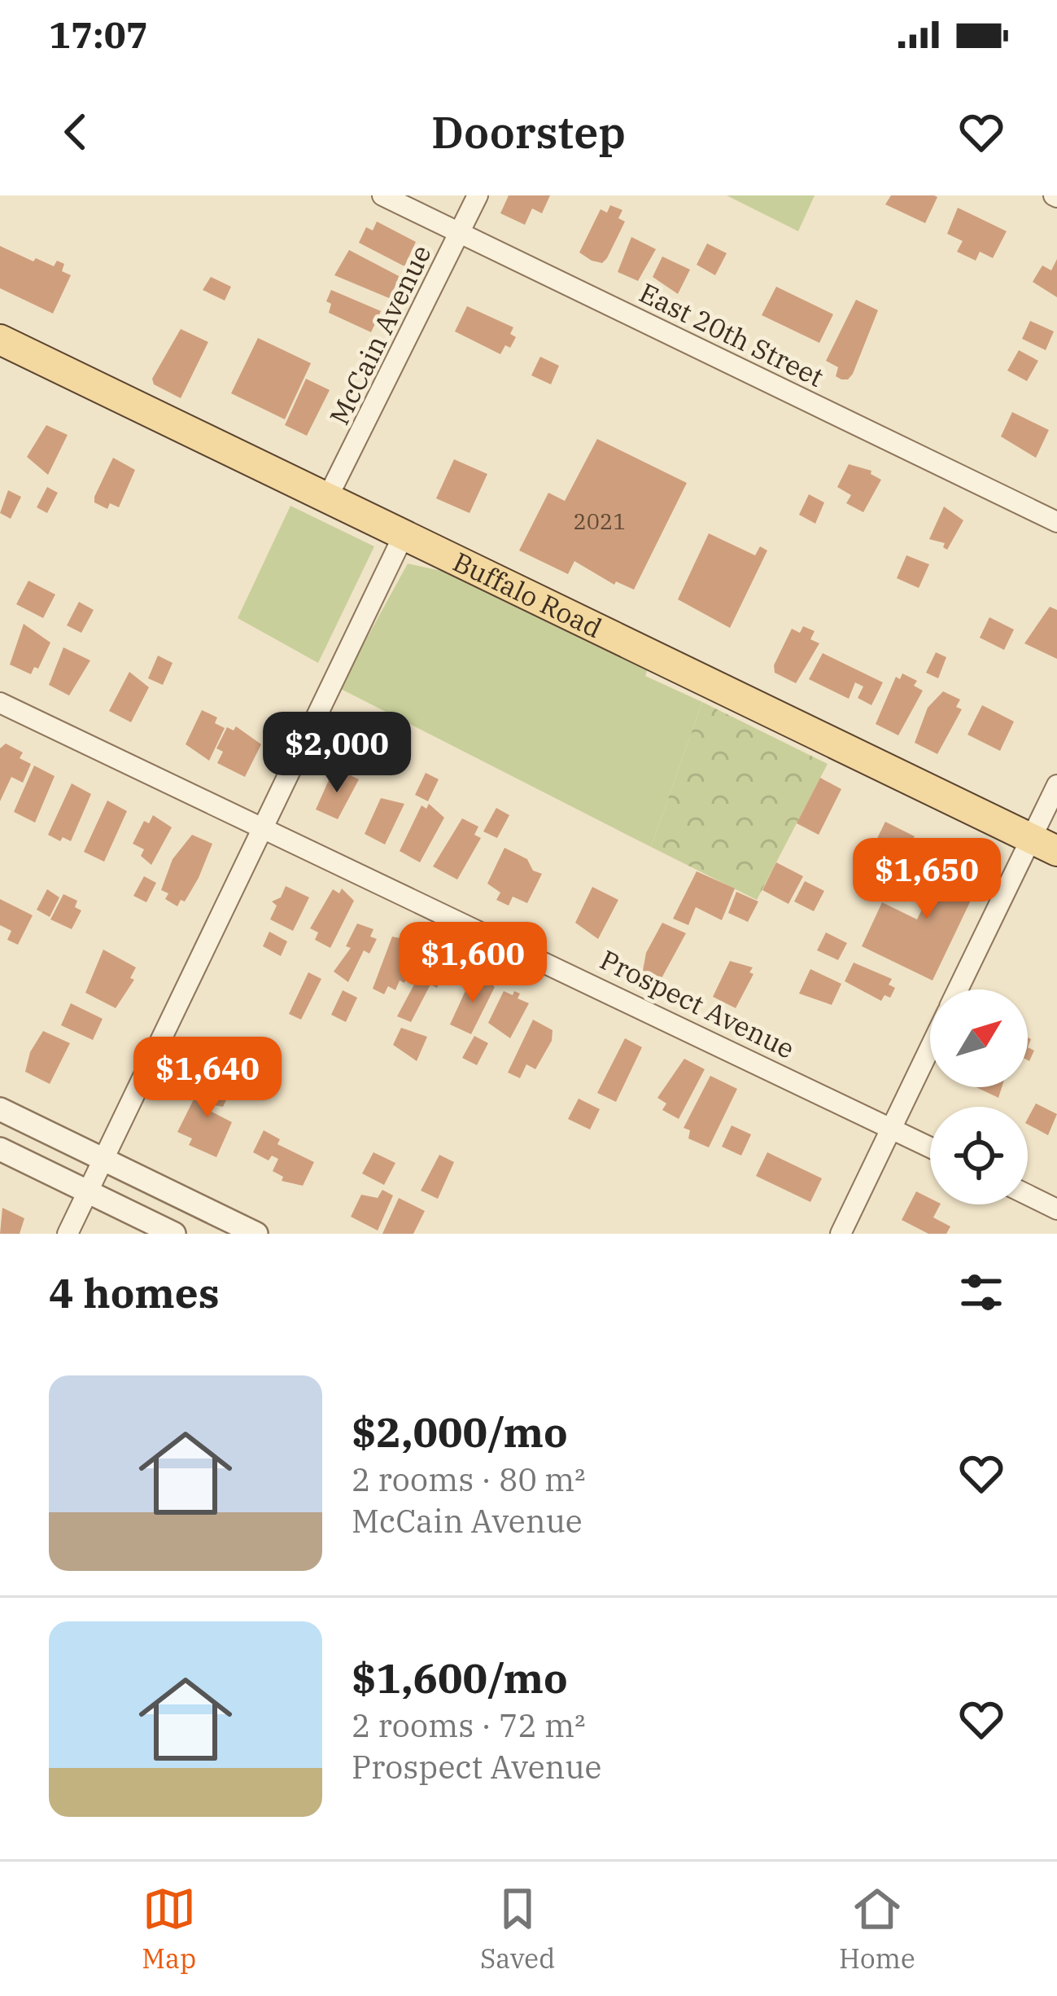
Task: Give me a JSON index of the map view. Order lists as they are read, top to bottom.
{
  "streets": {
    "main road": ["Buffalo Road"],
    "street": ["McCain Avenue", "East 20th Street", "Prospect Avenue"]
  },
  "crossings": [
    ["McCain Avenue", "East 20th Street"],
    ["McCain Avenue", "Buffalo Road"]
  ],
  "house_numbers": ["2021"],
  "north": "top right",
  "page": {
    "status": "17:07",
    "header": "Doorstep",
    "price": [
      "$2,000",
      "$1,650",
      "$1,600",
      "$1,640"
    ],
    "heading": "4 homes",
    "list": [
      {
        "name": "$2,000/mo",
        "note": "2 rooms · 80 m² · McCain Avenue"
      },
      {
        "name": "$1,600/mo",
        "note": "2 rooms · 72 m² · Prospect Avenue"
      }
    ],
    "tabs": ["Map", "Saved", "Home"]
  }
}
